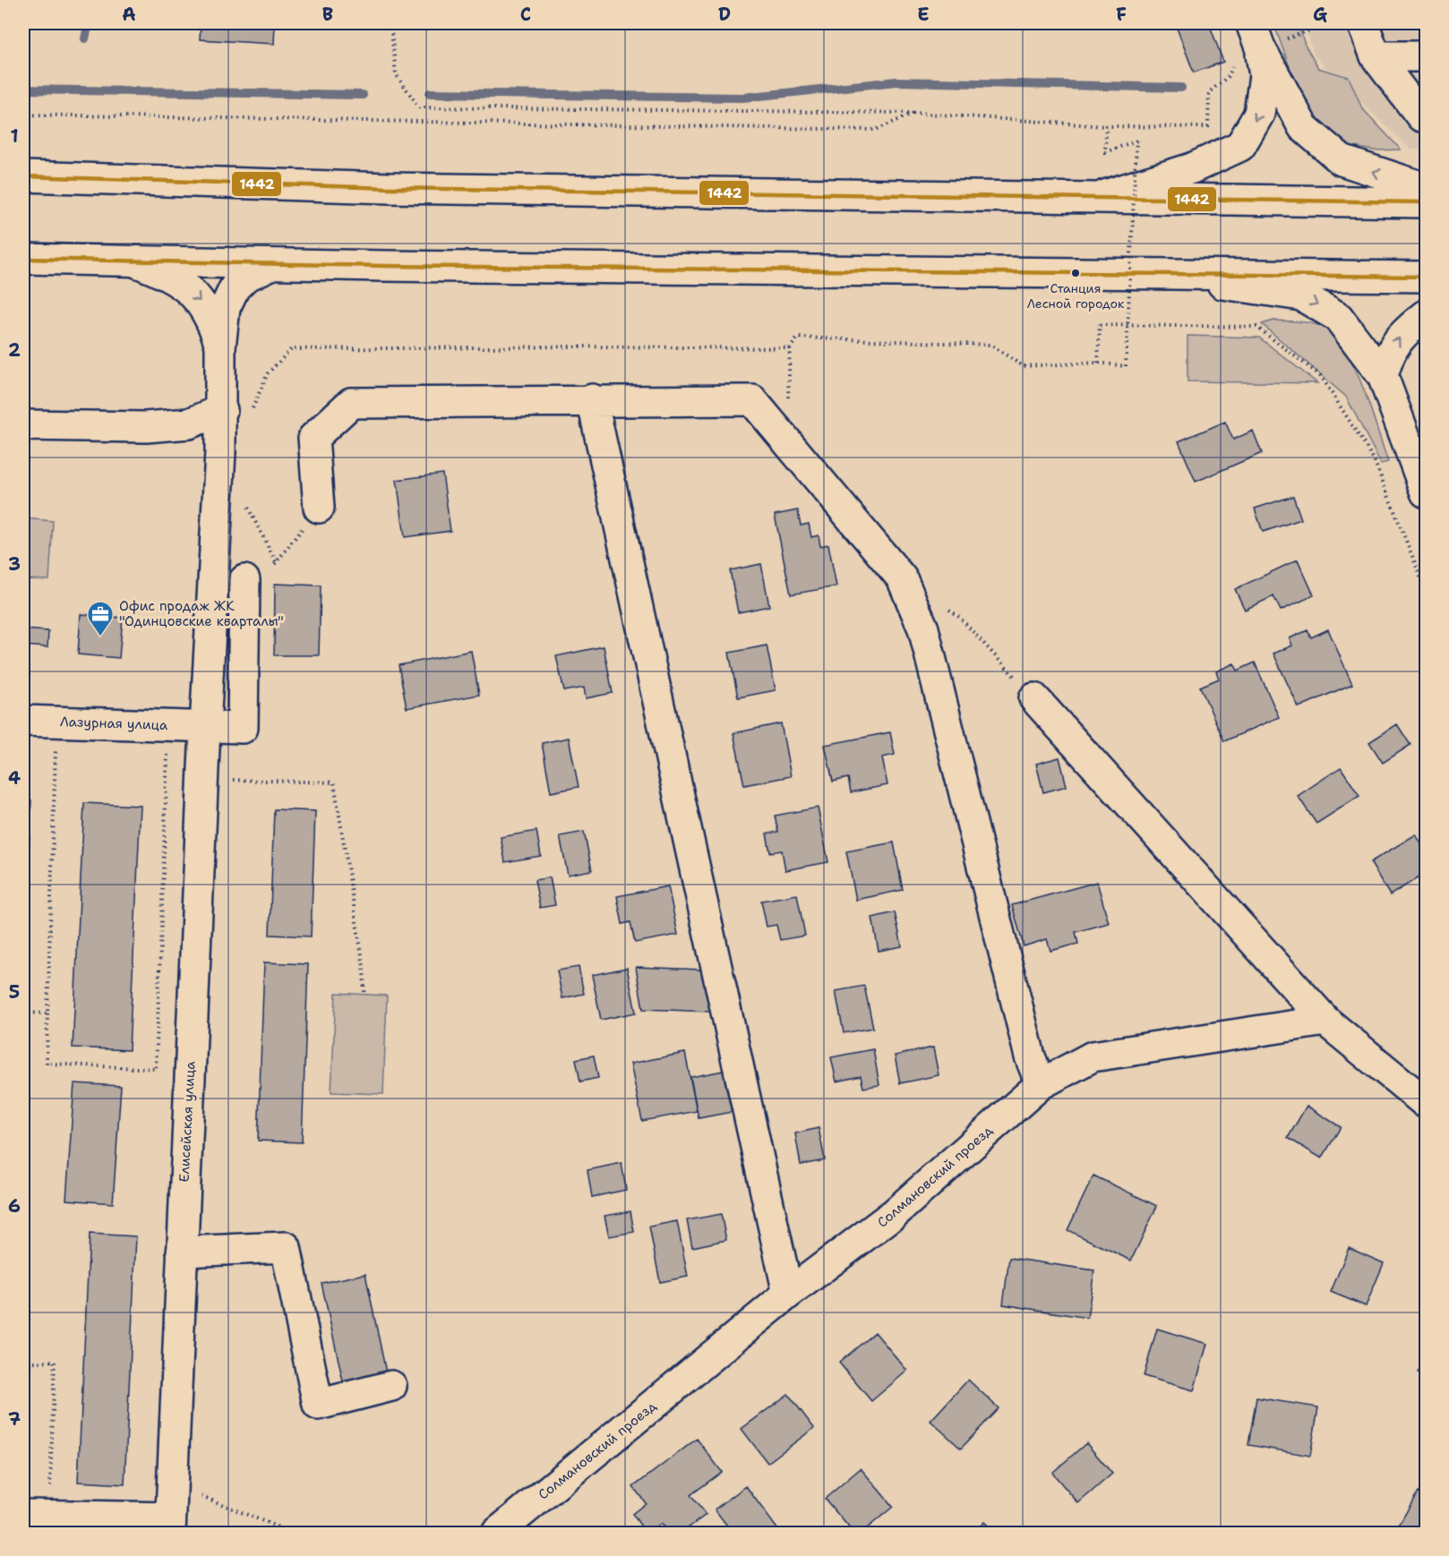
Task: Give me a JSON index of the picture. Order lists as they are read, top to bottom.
{
  "streets": {
    "main road": ["Лазурная улица", "Елисейская улица", "Солмановский проезд"]
  },
  "crossings": [
    ["Лазурная улица", "Елисейская улица"]
  ],
  "places": {
    "other": ["Станция Лесной городок"],
    "office": ["Офис продаж ЖК \"Одинцовские кварталы\""]
  },
  "lines": ["transit line 1442"],
  "grid": {
    "columns": [
      "A",
      "B",
      "C",
      "D",
      "E",
      "F",
      "G"
    ],
    "rows": [
      "1",
      "2",
      "3",
      "4",
      "5",
      "6",
      "7"
    ]
  }
}
